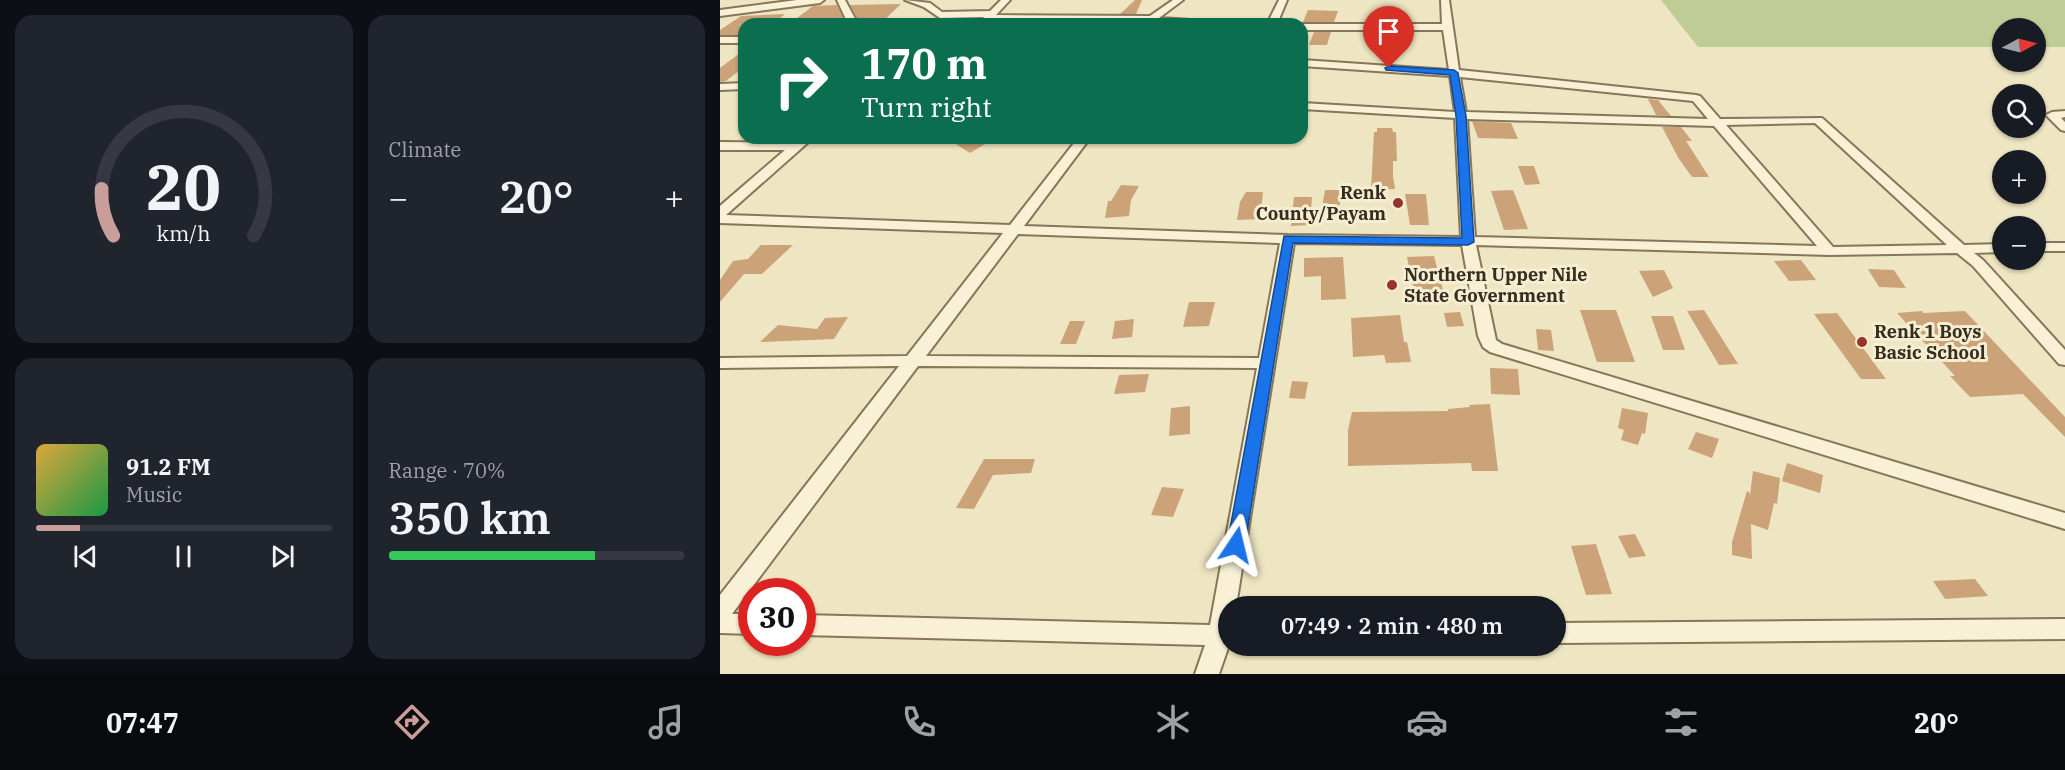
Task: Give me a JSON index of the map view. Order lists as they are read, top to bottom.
{
  "places": ["Renk County/Payam", "Northern Upper Nile State Government", "Renk 1 Boys Basic School"],
  "north": "right",
  "page": {
    "tile": [
      "Climate",
      ["Range · 70%", "350 km"]
    ],
    "map_buttons": ["+", "−"],
    "turn": ["170 m", "Turn right"],
    "heat": ["−", "20°", "+"],
    "song": ["91.2 FM", "Music"],
    "limit": "30",
    "trip": "07:49 · 2 min · 480 m",
    "tabs": ["07:47", "20°"],
    "gauge": ["20", "km/h"]
  }
}
